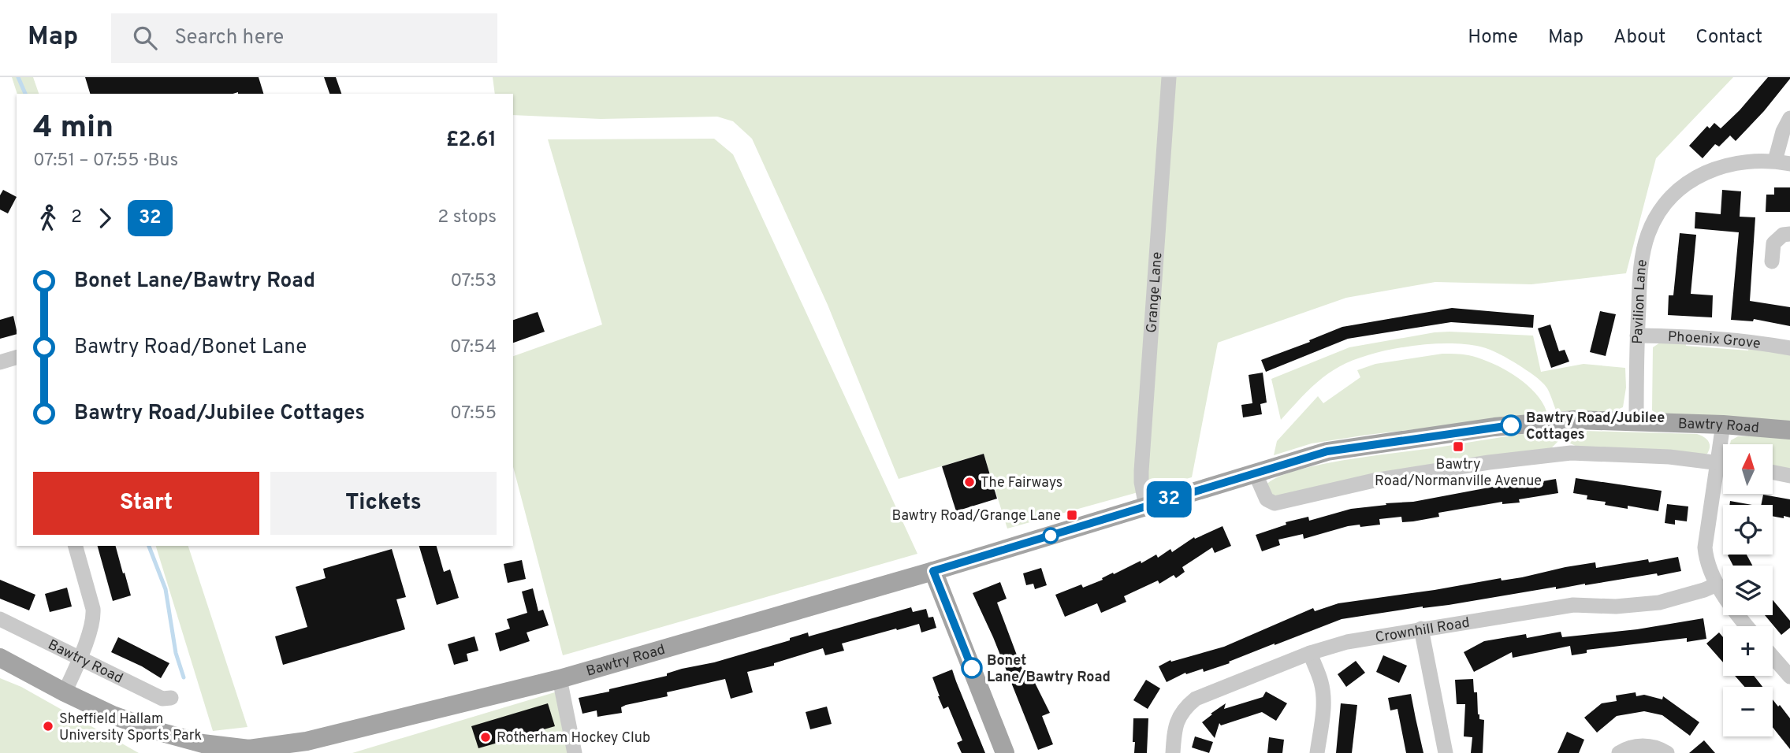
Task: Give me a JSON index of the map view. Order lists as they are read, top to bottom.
{
  "streets": {
    "main road": ["Bawtry Road"],
    "street": [
      "Grange Lane",
      "Pavilion Lane",
      "Phoenix Grove",
      "Crownhill Road"
    ]
  },
  "crossings": [
    ["Grange Lane", "Bawtry Road"],
    ["Pavilion Lane", "Phoenix Grove"],
    ["Pavilion Lane", "Bawtry Road"]
  ],
  "places": {
    "other": [
      "Bawtry Road/Jubilee Cottages",
      "The Fairways",
      "Bonet Lane/Bawtry Road",
      "Sheffield Hallam University Sports Park",
      "Rotherham Hockey Club"
    ],
    "transit": ["Bawtry Road/Normanville Avenue", "Bawtry Road/Grange Lane"]
  },
  "lines": ["bus line 32"],
  "north": "top",
  "page": {
    "header": "Map",
    "search": "Search here",
    "nav": [
      "Home",
      "Map",
      "About",
      "Contact"
    ],
    "on_map": "32",
    "heading": ["4 min", "07:51 – 07:55 · Bus", "£2.61"],
    "legs": ["2", "32", "2 stops"],
    "list": [
      {
        "name": "Bonet Lane/Bawtry Road",
        "value": "07:53"
      },
      {
        "name": "Bawtry Road/Bonet Lane",
        "value": "07:54"
      },
      {
        "name": "Bawtry Road/Jubilee Cottages",
        "value": "07:55"
      }
    ],
    "map_buttons": ["+", "−"],
    "buttons": ["Start", "Tickets"]
  }
}
